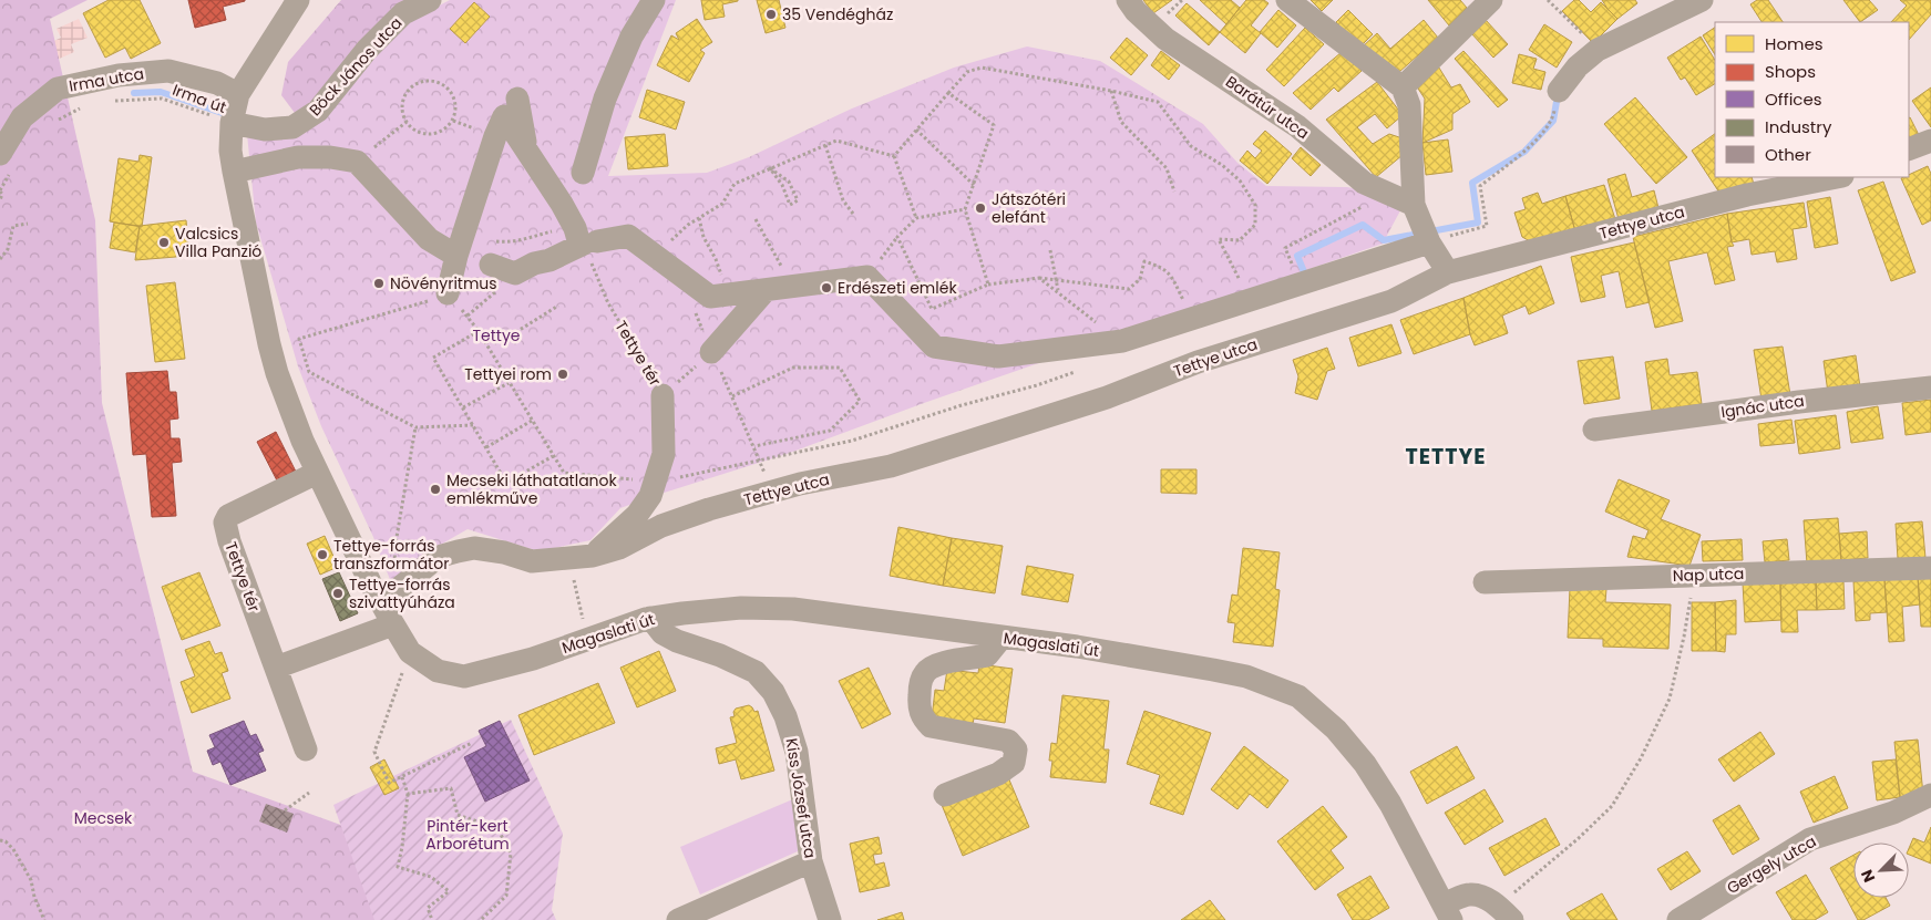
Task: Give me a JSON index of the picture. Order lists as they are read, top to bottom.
{
  "streets": {
    "street": [
      "Böck János utca",
      "Irma utca",
      "Barátúr utca",
      "Tettye utca",
      "Tettye tér",
      "Ignác utca",
      "Nap utca",
      "Magaslati út",
      "Kiss József utca",
      "Gergely utca"
    ],
    "path": ["Irma út"]
  },
  "crossings": [
    ["Böck János utca", "Irma út"],
    ["Tettye utca", "Tettye tér"],
    ["Magaslati út", "Kiss József utca"]
  ],
  "districts": ["TETTYE"],
  "parks": ["Tettye", "Mecsek", "Pintér-kert Arborétum"],
  "places": [
    "35 Vendégház",
    "Játszótéri elefánt",
    "Valcsics Villa Panzió",
    "Növényritmus",
    "Erdészeti emlék",
    "Tettyei rom",
    "Mecseki láthatatlanok emlékműve",
    "Tettye-forrás transzformátor",
    "Tettye-forrás szivattyúháza"
  ],
  "legend": [
    "Homes",
    "Shops",
    "Offices",
    "Industry",
    "Other"
  ],
  "north": "bottom left"
}
